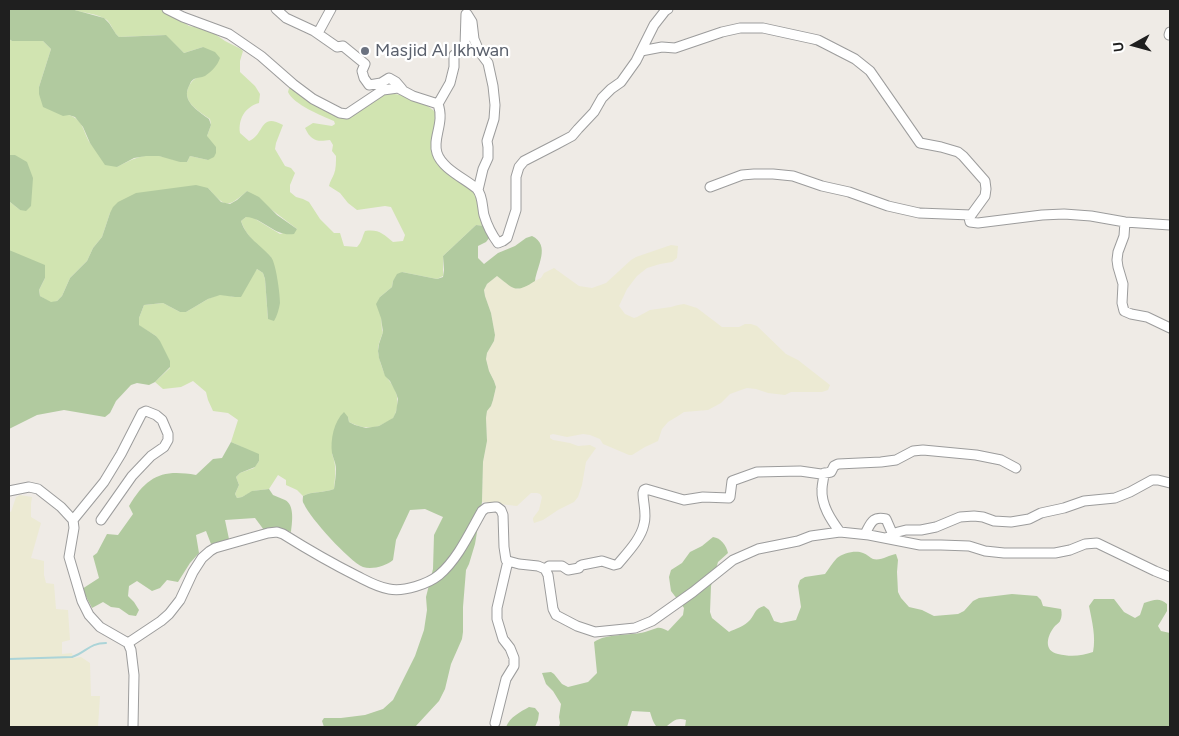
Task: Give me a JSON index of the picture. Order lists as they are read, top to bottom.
{
  "places": ["Masjid Al Ikhwan"],
  "north": "left"
}
